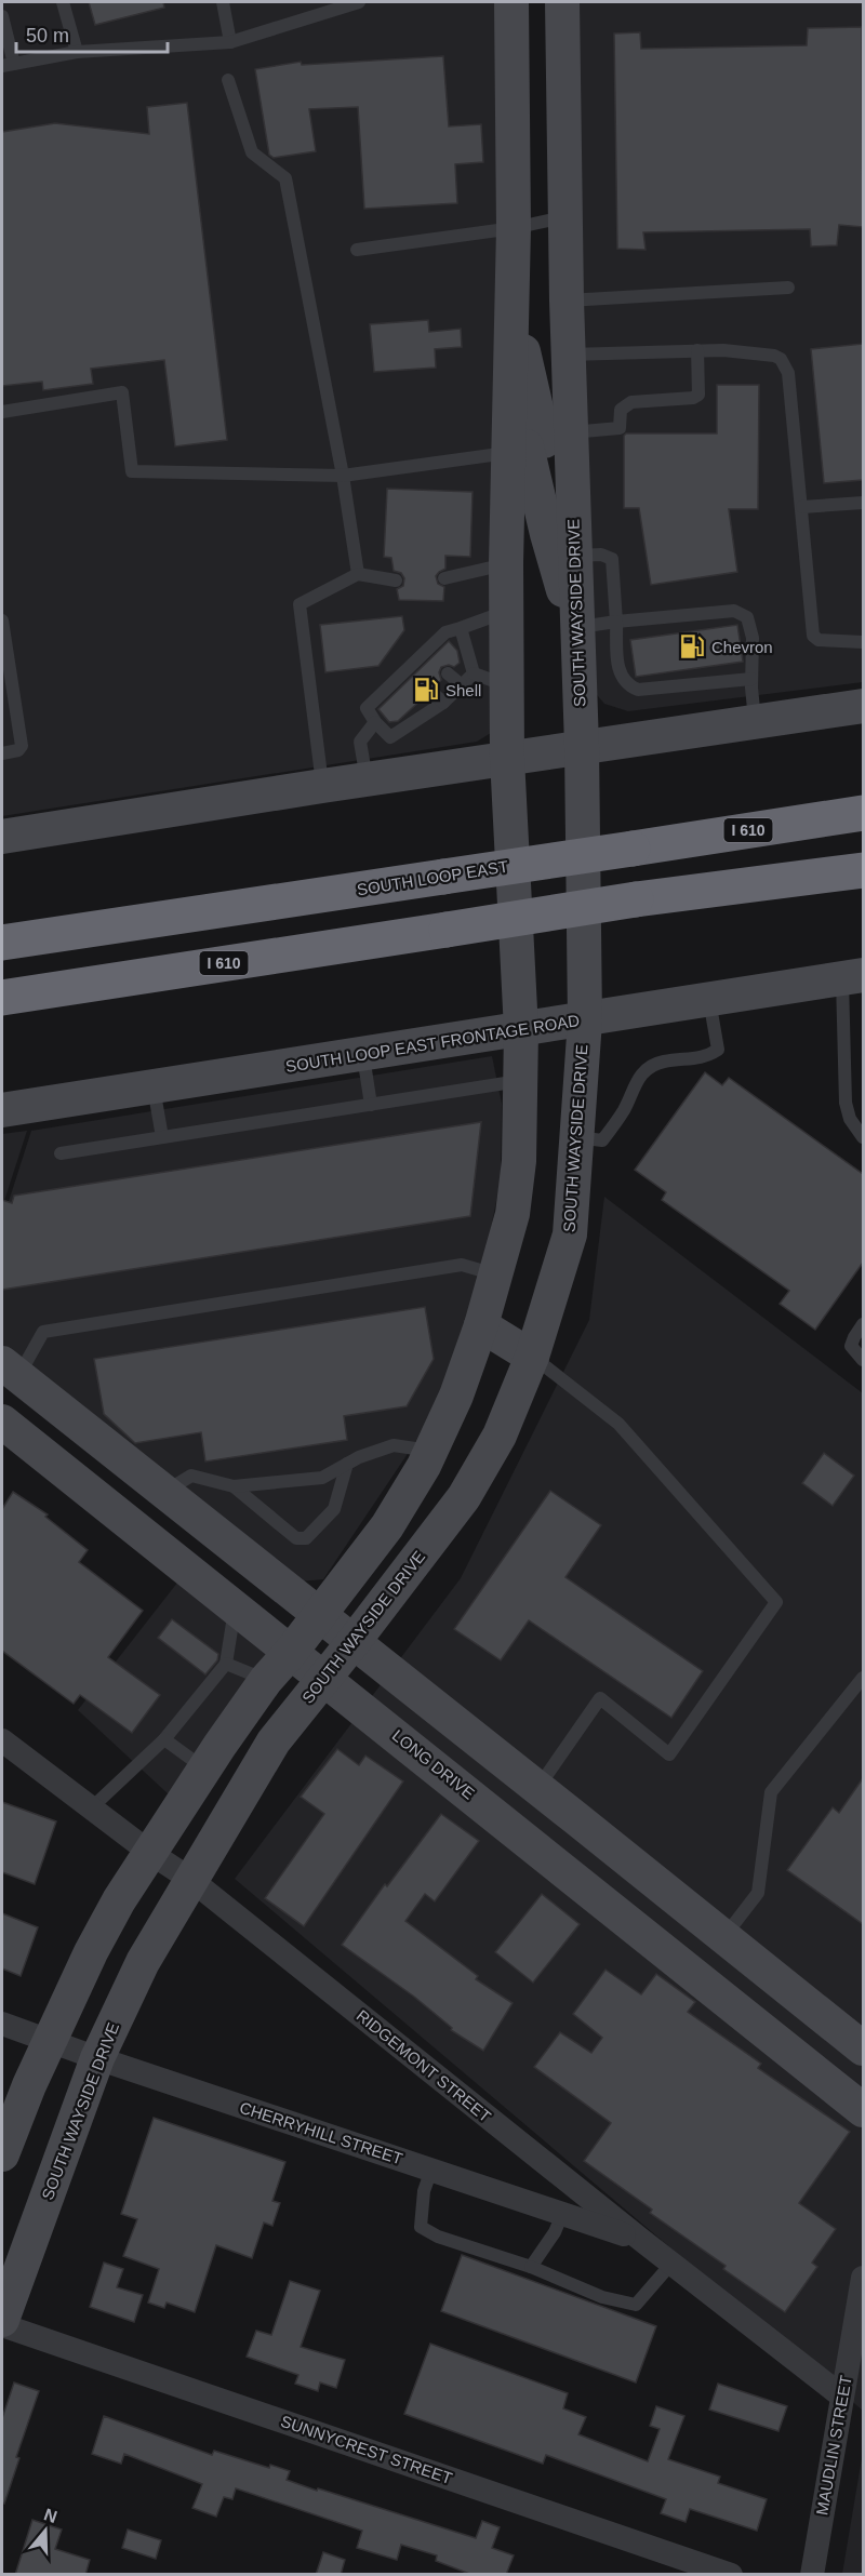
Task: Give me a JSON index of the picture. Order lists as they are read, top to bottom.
{
  "streets": {
    "highway": ["I 610", "SOUTH LOOP EAST"],
    "main road": ["SOUTH WAYSIDE DRIVE", "SOUTH LOOP EAST FRONTAGE ROAD", "LONG DRIVE"],
    "street": [
      "RIDGEMONT STREET",
      "CHERRYHILL STREET",
      "MAUDLIN STREET",
      "SUNNYCREST STREET"
    ]
  },
  "crossings": [
    ["SOUTH WAYSIDE DRIVE", "SOUTH LOOP EAST FRONTAGE ROAD"],
    ["SOUTH WAYSIDE DRIVE", "LONG DRIVE"],
    ["SOUTH WAYSIDE DRIVE", "RIDGEMONT STREET"],
    ["SOUTH WAYSIDE DRIVE", "CHERRYHILL STREET"],
    ["RIDGEMONT STREET", "CHERRYHILL STREET"],
    ["RIDGEMONT STREET", "MAUDLIN STREET"]
  ],
  "places": {
    "fuel station": ["Chevron", "Shell"]
  },
  "scale_bar": "50 m",
  "north": "top"
}
